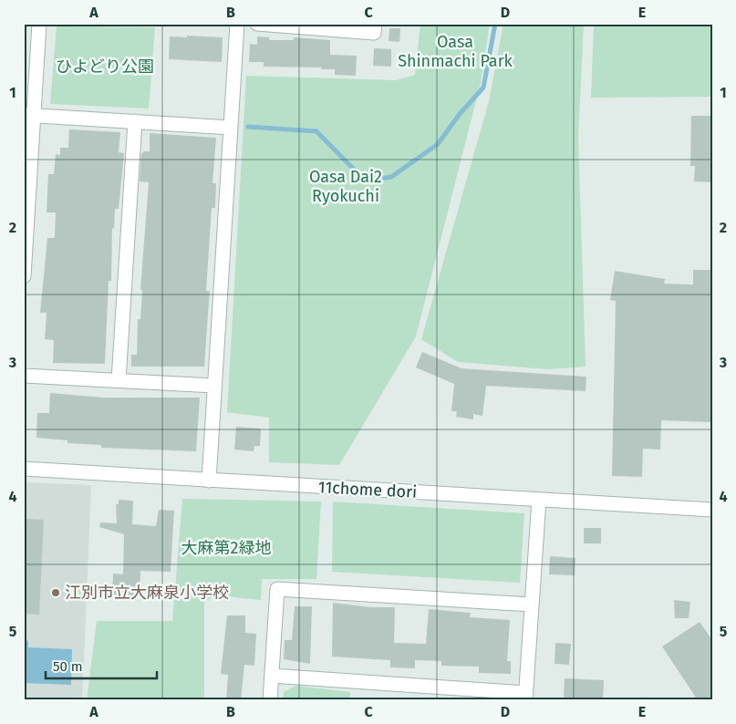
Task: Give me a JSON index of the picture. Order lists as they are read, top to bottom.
{
  "streets": {
    "street": ["11chome dori"]
  },
  "parks": [
    "Oasa Shinmachi Park",
    "ひよどり公園",
    "Oasa Dai2 Ryokuchi",
    "大麻第2緑地"
  ],
  "places": ["江別市立大麻泉小学校"],
  "scale_bar": "50 m",
  "grid": {
    "columns": [
      "A",
      "B",
      "C",
      "D",
      "E"
    ],
    "rows": [
      "1",
      "2",
      "3",
      "4",
      "5"
    ]
  }
}
